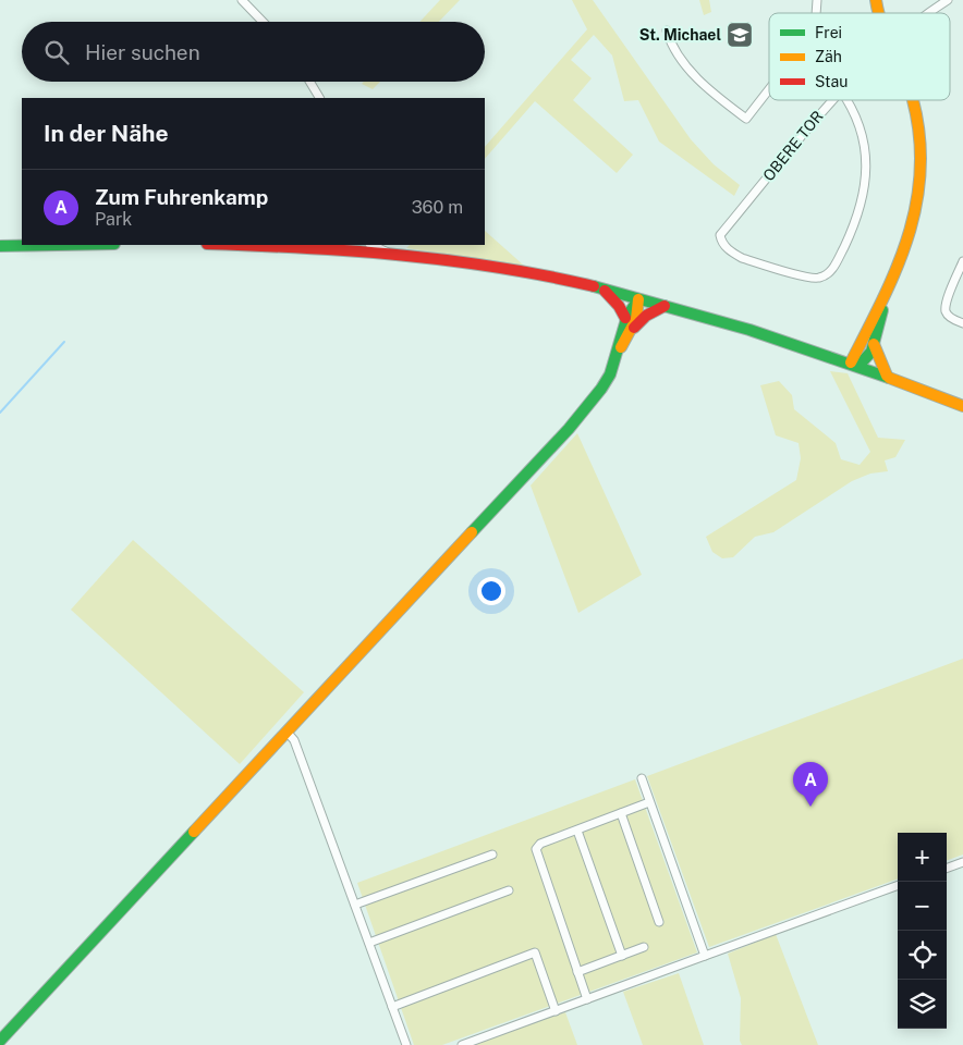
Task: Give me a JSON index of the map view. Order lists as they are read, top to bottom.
{
  "streets": {
    "street": ["OBERE TOR"]
  },
  "places": {
    "school or university": ["St. Michael"]
  },
  "legend": ["Frei", "Zäh", "Stau"],
  "page": {
    "search": "Hier suchen",
    "heading": "In der Nähe",
    "list": [
      {
        "mark": "A",
        "name": "Zum Fuhrenkamp",
        "note": "Park",
        "value": "360 m"
      }
    ],
    "pins": "A",
    "map_buttons": ["+", "−"]
  }
}
